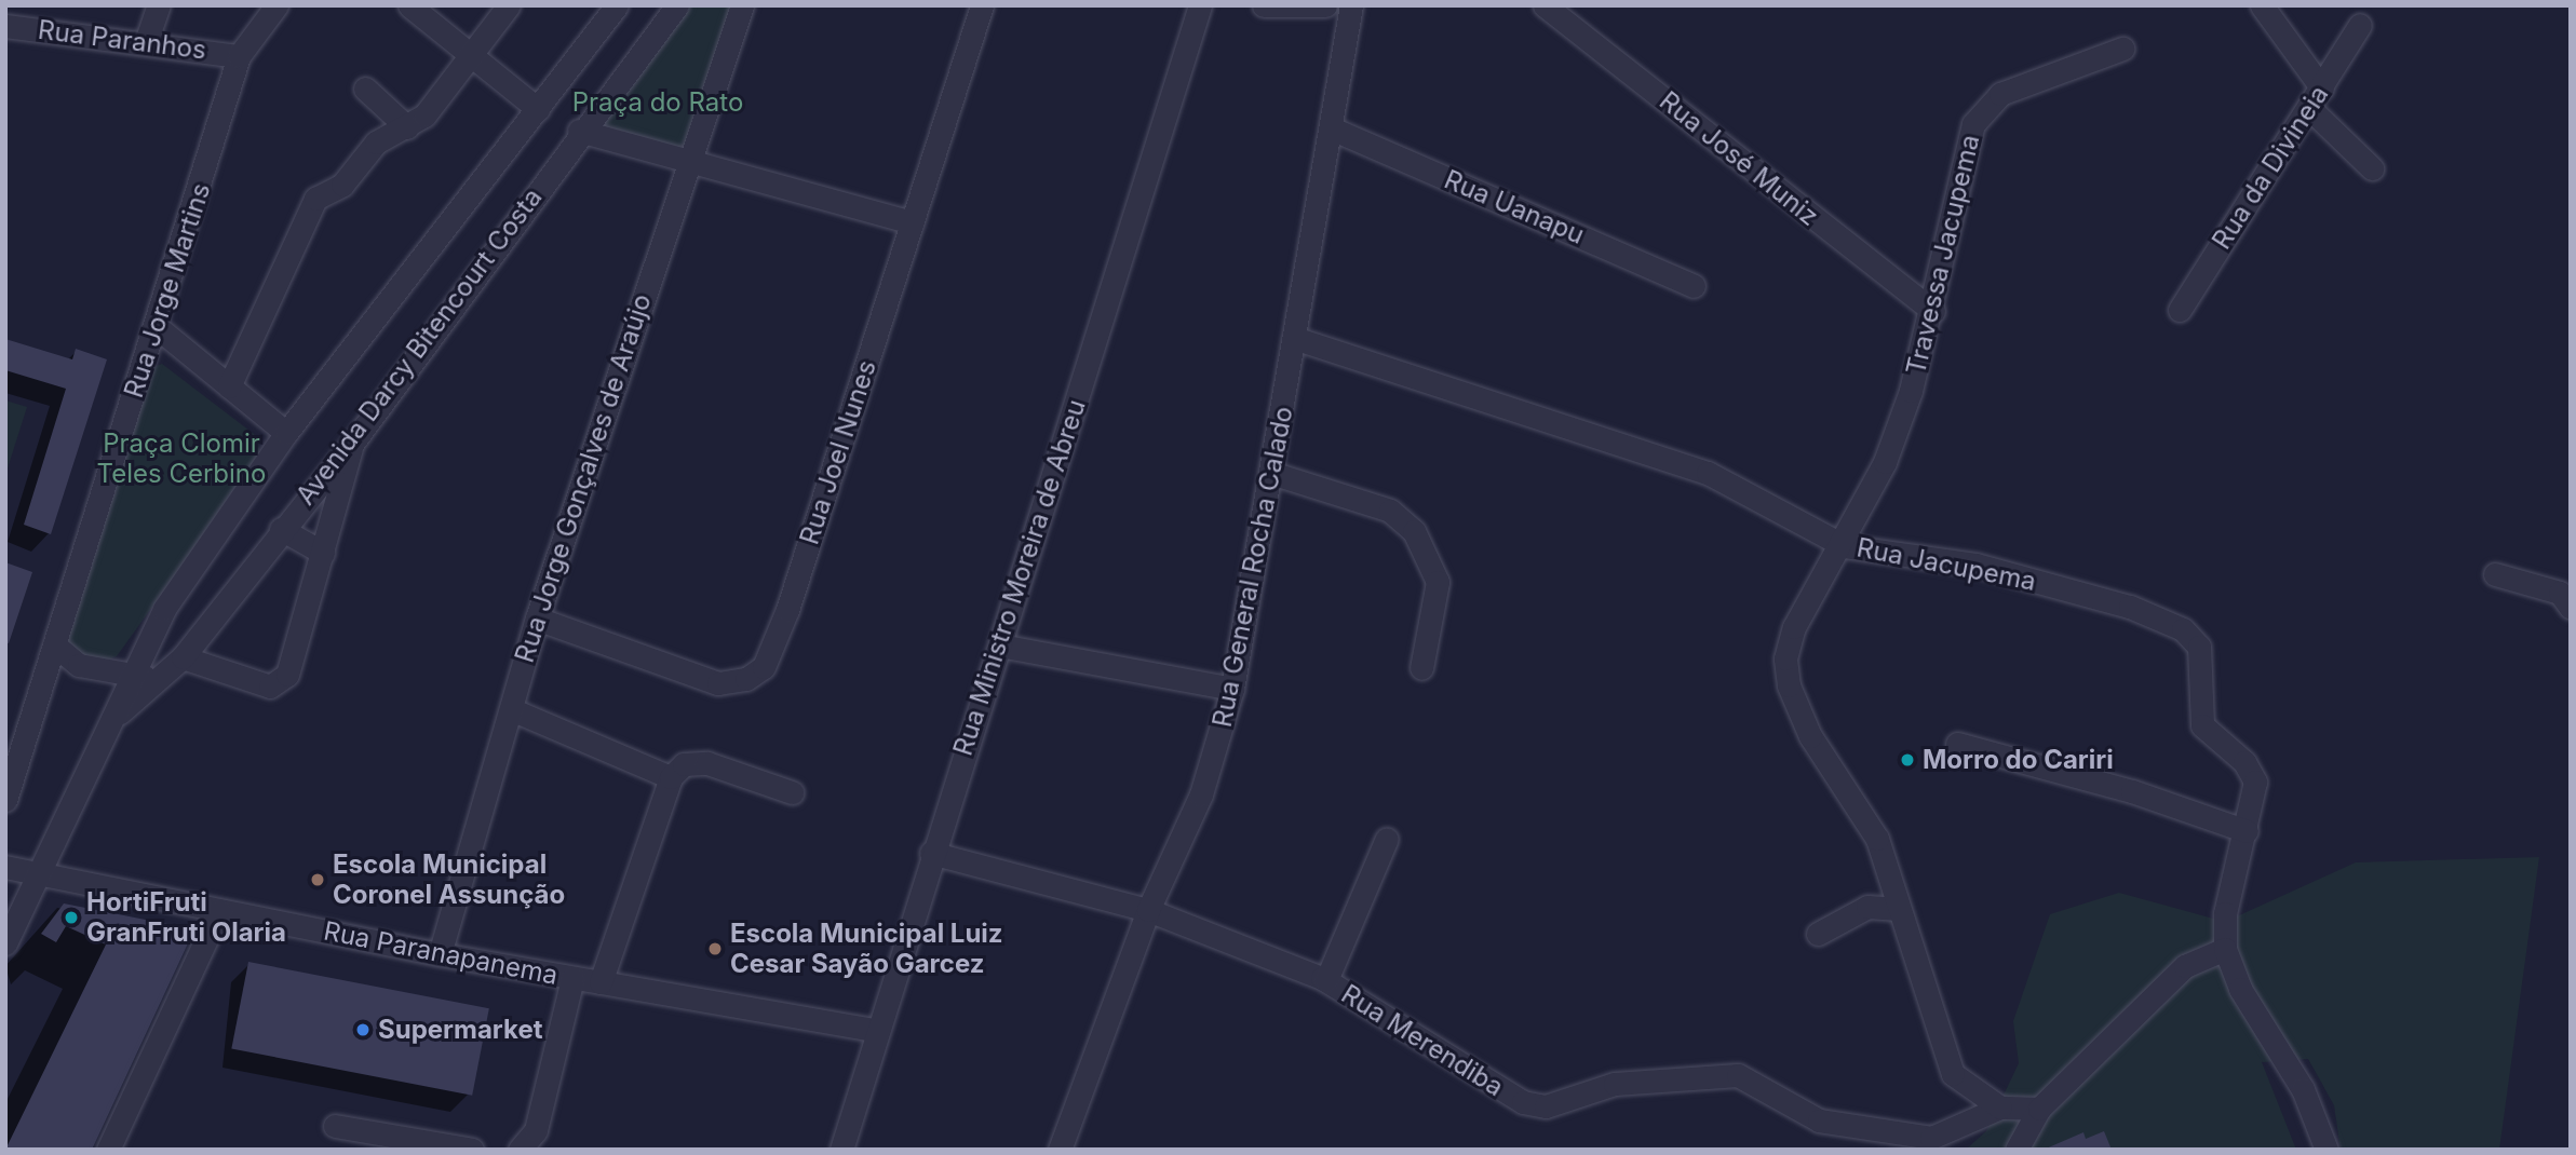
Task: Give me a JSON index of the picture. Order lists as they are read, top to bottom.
{
  "streets": {
    "street": [
      "Rua Paranhos",
      "Rua José Muniz",
      "Rua da Divineia",
      "Rua Uanapu",
      "Travessa Jacupema",
      "Rua Jorge Martins",
      "Avenida Darcy Bitencourt Costa",
      "Rua Joel Nunes",
      "Rua Jorge Gonçalves de Araújo",
      "Rua Jacupema",
      "Rua General Rocha Calado",
      "Rua Ministro Moreira de Abreu",
      "Rua Paranapanema",
      "Rua Merendiba"
    ]
  },
  "crossings": [
    ["Rua Paranhos", "Rua Jorge Martins"],
    ["Rua José Muniz", "Travessa Jacupema"],
    ["Rua Uanapu", "Rua General Rocha Calado"],
    ["Travessa Jacupema", "Rua Jacupema"],
    ["Travessa Jacupema", "Rua Merendiba"],
    ["Avenida Darcy Bitencourt Costa", "Rua Paranapanema"],
    ["Rua Joel Nunes", "Rua Jorge Gonçalves de Araújo"],
    ["Rua Jorge Gonçalves de Araújo", "Rua Paranapanema"],
    ["Rua Jacupema", "Rua General Rocha Calado"],
    ["Rua General Rocha Calado", "Rua Merendiba"],
    ["Rua Ministro Moreira de Abreu", "Rua Paranapanema"],
    ["Rua Ministro Moreira de Abreu", "Rua Merendiba"]
  ],
  "parks": ["Praça do Rato", "Praça Clomir Teles Cerbino"],
  "places": [
    "Morro do Cariri",
    "Escola Municipal Coronel Assunção",
    "HortiFruti GranFruti Olaria",
    "Escola Municipal Luiz Cesar Sayão Garcez",
    "Supermarket"
  ]
}
